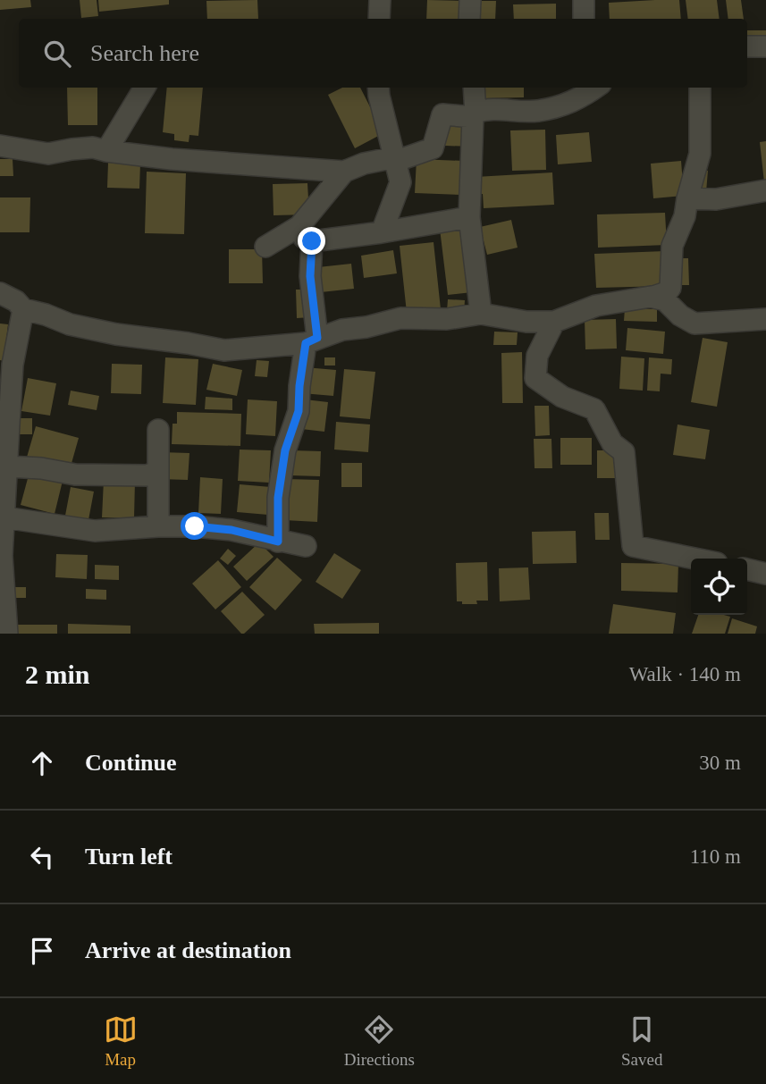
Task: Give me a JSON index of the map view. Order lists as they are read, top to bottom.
{
  "page": {
    "search": "Search here",
    "heading": ["2 min", "Walk · 140 m"],
    "list": [
      ["Continue", "30 m"],
      ["Turn left", "110 m"],
      "Arrive at destination"
    ],
    "nav": ["Map", "Directions", "Saved"]
  }
}
